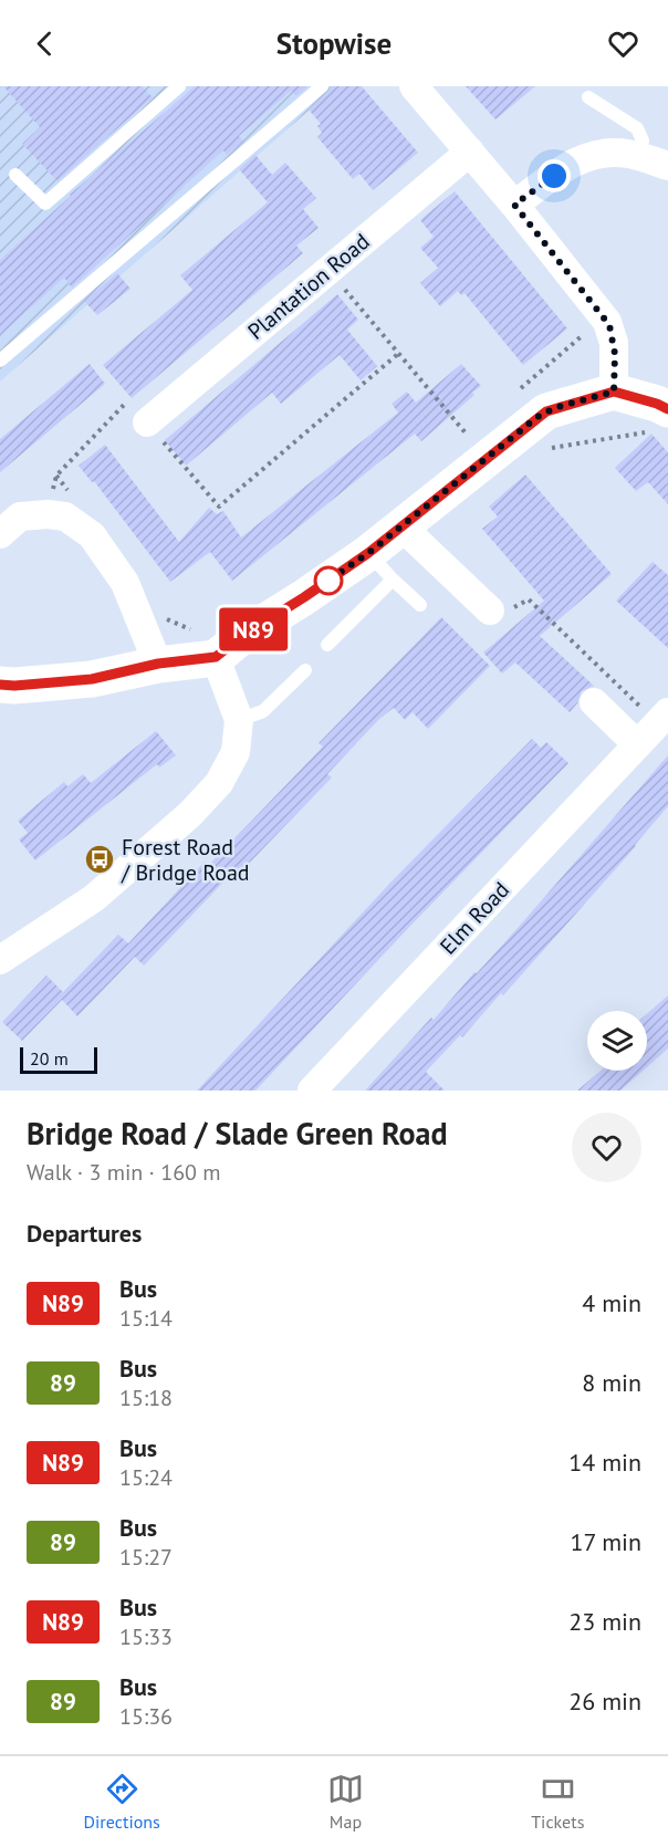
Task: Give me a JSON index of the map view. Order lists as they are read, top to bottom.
{
  "streets": {
    "street": ["Plantation Road", "Elm Road"]
  },
  "places": {
    "bus stop": ["Forest Road / Bridge Road"]
  },
  "lines": ["bus line N89"],
  "scale_bar": "20 m",
  "page": {
    "header": "Stopwise",
    "on_map": "N89",
    "scale": "20 m",
    "heading": [
      ["Bridge Road / Slade Green Road", "Walk · 3 min · 160 m"],
      "Departures"
    ],
    "list": [
      {
        "mark": "N89",
        "name": "Bus",
        "note": "15:14",
        "value": "4 min"
      },
      {
        "mark": "89",
        "name": "Bus",
        "note": "15:18",
        "value": "8 min"
      },
      {
        "mark": "N89",
        "name": "Bus",
        "note": "15:24",
        "value": "14 min"
      },
      {
        "mark": "89",
        "name": "Bus",
        "note": "15:27",
        "value": "17 min"
      },
      {
        "mark": "N89",
        "name": "Bus",
        "note": "15:33",
        "value": "23 min"
      },
      {
        "mark": "89",
        "name": "Bus",
        "note": "15:36",
        "value": "26 min"
      }
    ],
    "tabs": ["Directions", "Map", "Tickets"]
  }
}
